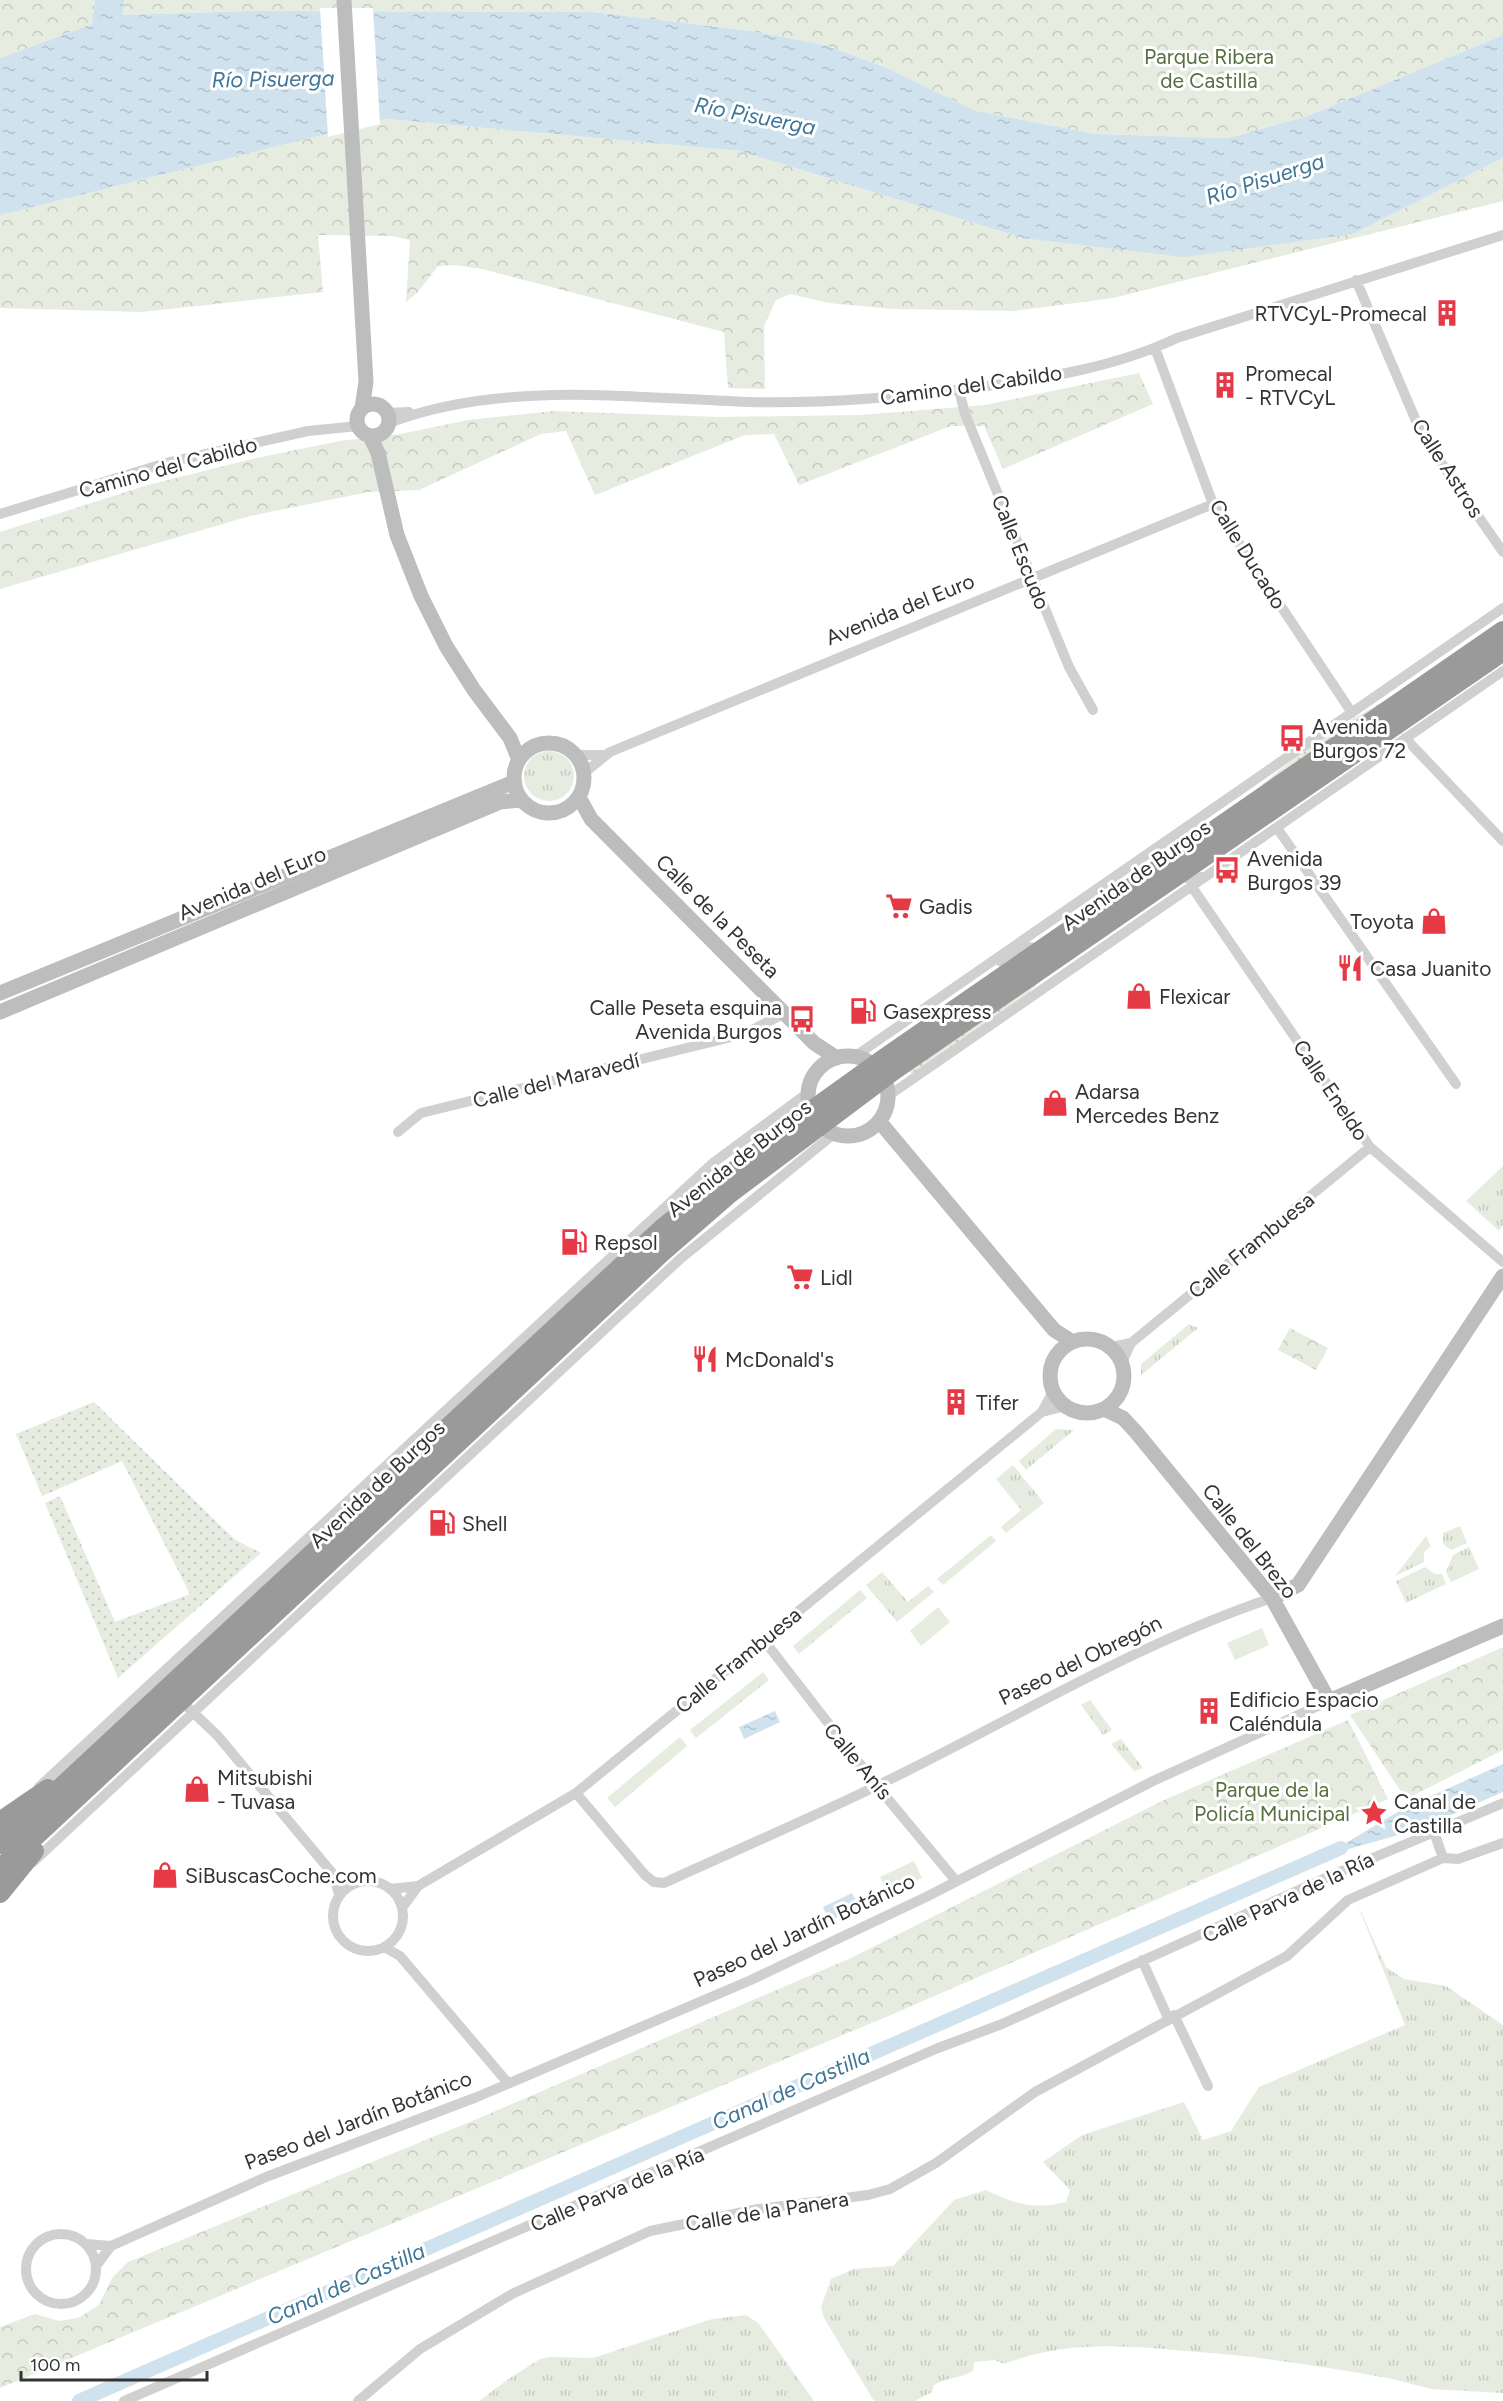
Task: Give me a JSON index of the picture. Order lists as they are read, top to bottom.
{
  "streets": {
    "highway": ["Avenida de Burgos"],
    "street": [
      "Camino del Cabildo",
      "Calle Astros",
      "Calle Escudo",
      "Calle Ducado",
      "Avenida del Euro",
      "Calle de la Peseta",
      "Calle del Maravedí",
      "Calle Eneldo",
      "Calle Frambuesa",
      "Calle del Brezo",
      "Paseo del Obregón",
      "Calle Anís",
      "Calle Parva de la Ría",
      "Paseo del Jardín Botánico",
      "Calle de la Panera"
    ]
  },
  "crossings": [
    ["Camino del Cabildo", "Calle Astros"],
    ["Camino del Cabildo", "Calle Escudo"],
    ["Camino del Cabildo", "Calle Ducado"],
    ["Calle Escudo", "Avenida del Euro"],
    ["Calle Ducado", "Avenida del Euro"],
    ["Calle Ducado", "Avenida de Burgos"],
    ["Avenida del Euro", "Calle de la Peseta"],
    ["Avenida de Burgos", "Calle Eneldo"],
    ["Calle de la Peseta", "Calle del Maravedí"],
    ["Calle Eneldo", "Calle Frambuesa"],
    ["Calle Frambuesa", "Calle del Brezo"],
    ["Calle Frambuesa", "Paseo del Obregón"],
    ["Calle Frambuesa", "Calle Anís"],
    ["Calle del Brezo", "Paseo del Obregón"],
    ["Calle del Brezo", "Paseo del Jardín Botánico"],
    ["Paseo del Obregón", "Calle Anís"],
    ["Calle Anís", "Paseo del Jardín Botánico"]
  ],
  "water": ["Río Pisuerga", "Canal de Castilla"],
  "parks": ["Parque Ribera de Castilla", "Parque de la Policía Municipal"],
  "places": {
    "building": [
      "RTVCyL-Promecal",
      "Promecal - RTVCyL",
      "Tifer",
      "Edificio Espacio Caléndula"
    ],
    "bus stop": ["Avenida Burgos 72", "Avenida Burgos 39", "Calle Peseta esquina Avenida Burgos"],
    "supermarket": ["Gadis", "Lidl"],
    "shop": [
      "Toyota",
      "Flexicar",
      "Adarsa Mercedes Benz",
      "Mitsubishi - Tuvasa",
      "SiBuscasCoche.com"
    ],
    "restaurant": ["Casa Juanito", "McDonald's"],
    "fuel station": ["Gasexpress", "Repsol", "Shell"],
    "place": ["Canal de Castilla"]
  },
  "scale_bar": "100 m"
}
